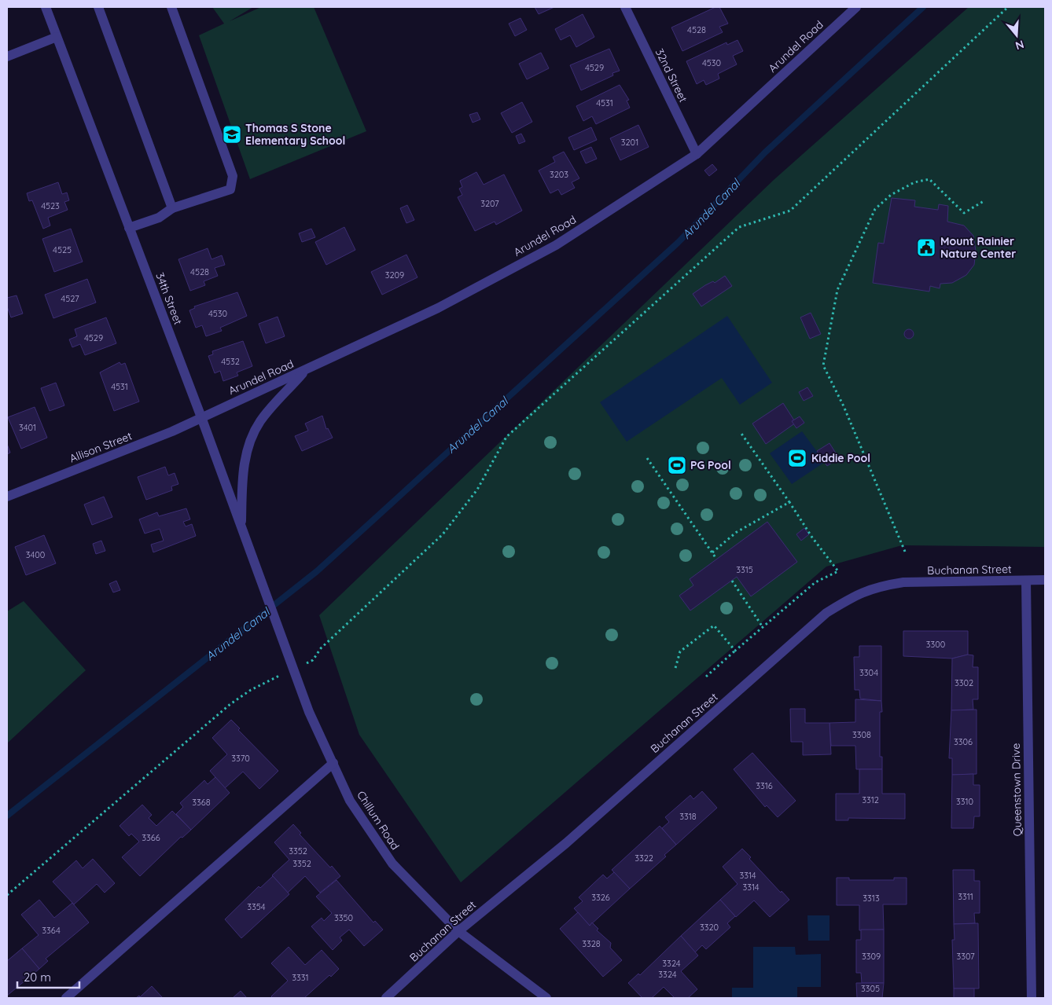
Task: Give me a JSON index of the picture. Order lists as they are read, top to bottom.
{
  "streets": {
    "street": [
      "Arundel Road",
      "32nd Street",
      "34th Street",
      "Allison Street",
      "Buchanan Street",
      "Queenstown Drive",
      "Chillum Road"
    ]
  },
  "crossings": [
    ["Arundel Road", "32nd Street"],
    ["Arundel Road", "34th Street"],
    ["Arundel Road", "Allison Street"],
    ["34th Street", "Allison Street"],
    ["34th Street", "Chillum Road"],
    ["Buchanan Street", "Queenstown Drive"],
    ["Buchanan Street", "Chillum Road"]
  ],
  "water": ["Arundel Canal"],
  "places": {
    "school or university": ["Thomas S Stone Elementary School"],
    "public building": ["Mount Rainier Nature Center"],
    "sports": ["Kiddie Pool", "PG Pool"]
  },
  "house_numbers": [
    "4528",
    "4530",
    "4529",
    "4531",
    "3201",
    "3203",
    "3207",
    "4523",
    "4525",
    "4528",
    "3209",
    "4527",
    "4530",
    "4529",
    "4532",
    "4531",
    "3401",
    "3400",
    "3315",
    "3300",
    "3304",
    "3302",
    "3308",
    "3306",
    "3370",
    "3316",
    "3312",
    "3310",
    "3368",
    "3318",
    "3366",
    "3352",
    "3322",
    "3352",
    "3314",
    "3314",
    "3311",
    "3326",
    "3313",
    "3354",
    "3350",
    "3320",
    "3364",
    "3328",
    "3309",
    "3307",
    "3324",
    "3324",
    "3331",
    "3305"
  ],
  "scale_bar": "20 m",
  "north": "bottom"
}
